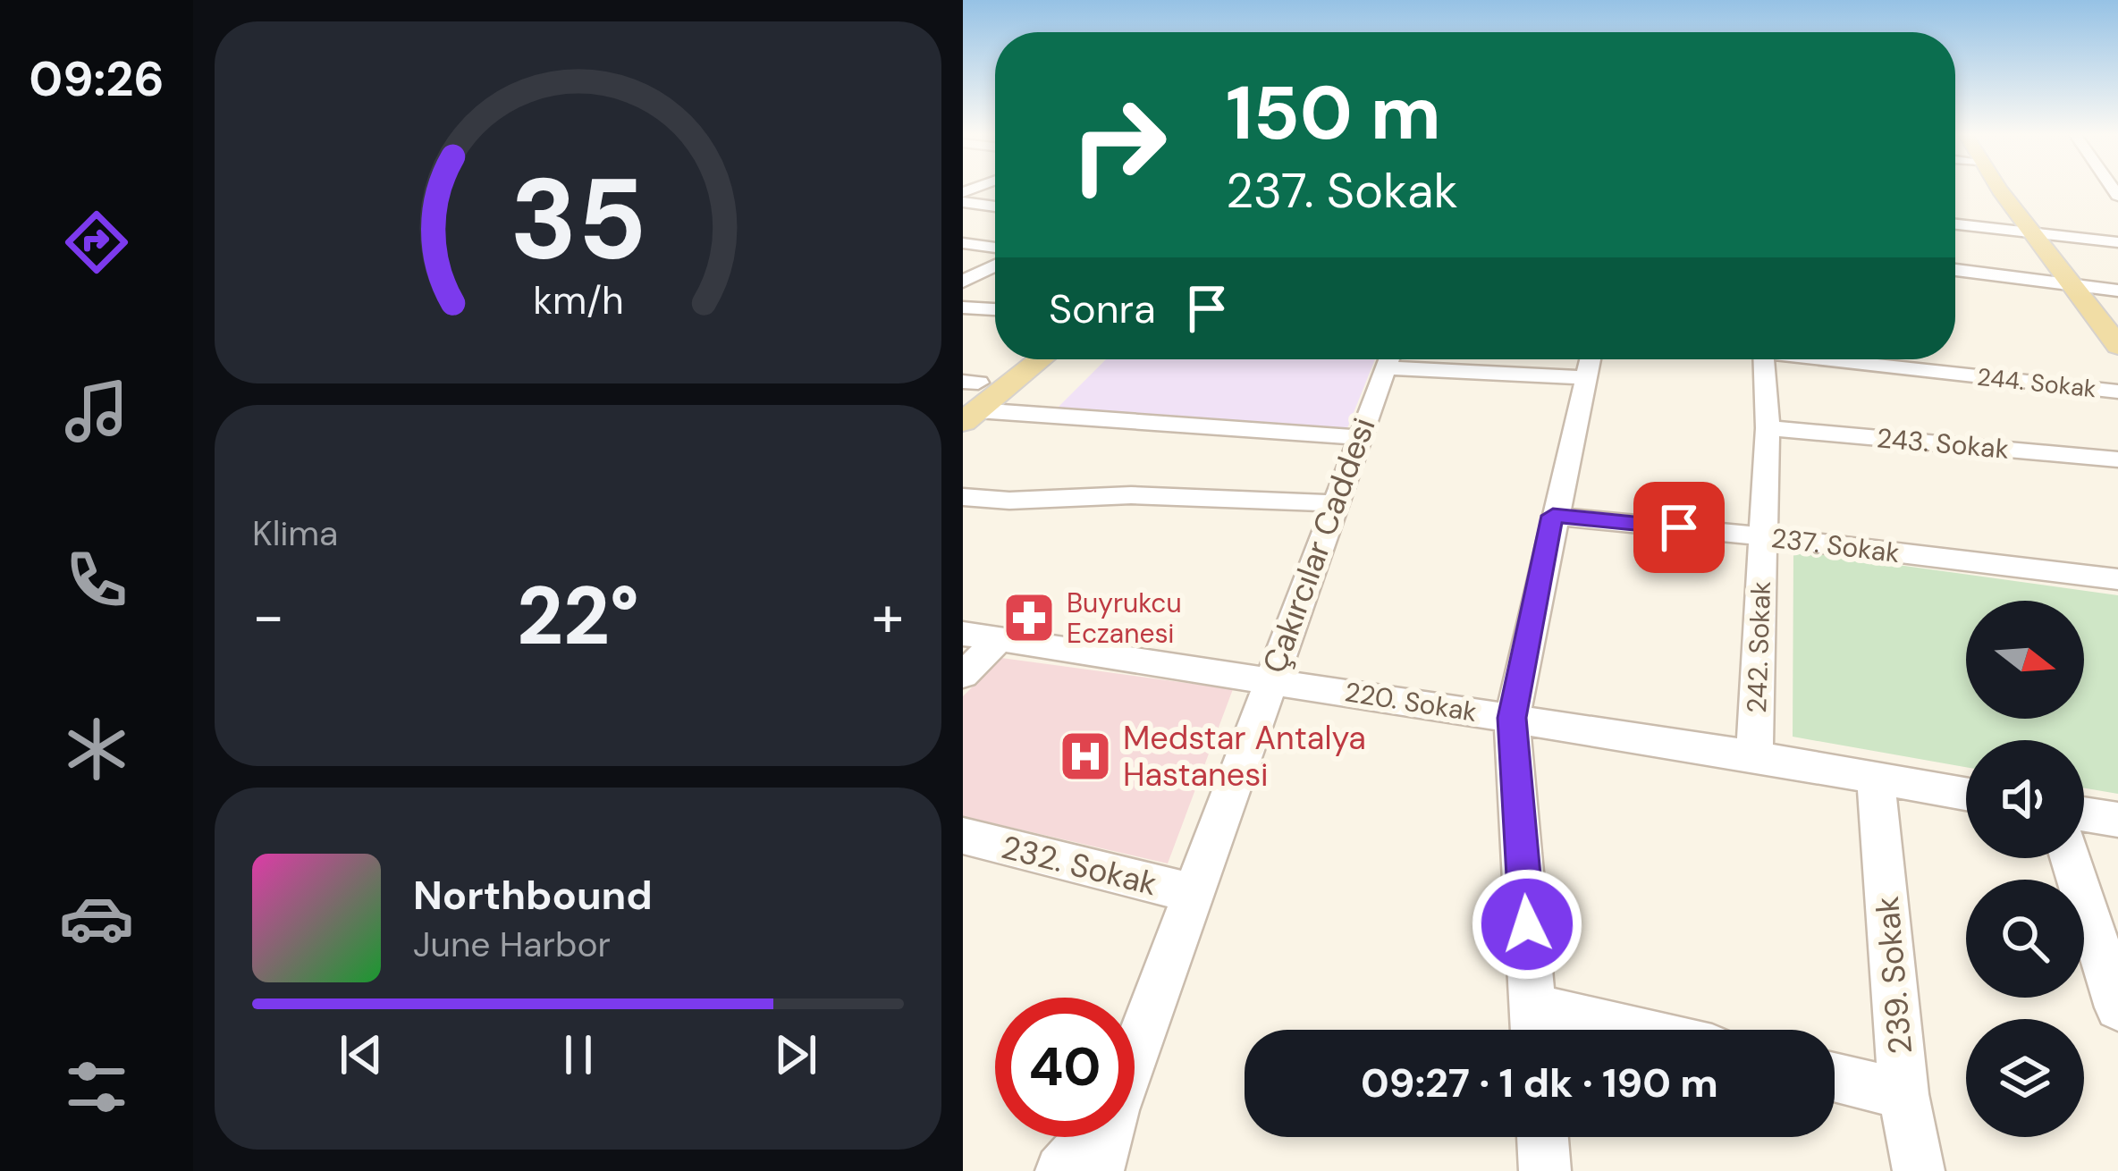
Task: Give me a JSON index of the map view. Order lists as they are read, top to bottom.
{
  "streets": {
    "street": [
      "244. Sokak",
      "243. Sokak",
      "Çakırcılar Caddesi",
      "237. Sokak",
      "242. Sokak",
      "220. Sokak",
      "232. Sokak",
      "239. Sokak"
    ]
  },
  "crossings": [
    ["243. Sokak", "242. Sokak"],
    ["Çakırcılar Caddesi", "220. Sokak"],
    ["Çakırcılar Caddesi", "232. Sokak"],
    ["237. Sokak", "242. Sokak"],
    ["242. Sokak", "220. Sokak"],
    ["220. Sokak", "239. Sokak"]
  ],
  "places": {
    "pharmacy": ["Buyrukcu Eczanesi"],
    "hospital": ["Medstar Antalya Hastanesi"]
  },
  "north": "right",
  "page": {
    "tabs": "09:26",
    "turn": ["150 m", "237. Sokak"],
    "then": "Sonra",
    "tile": "Klima",
    "heat": ["−", "22°", "+"],
    "song": ["Northbound", "June Harbor"],
    "limit": "40",
    "trip": "09:27 · 1 dk · 190 m",
    "gauge": ["35", "km/h"]
  }
}
